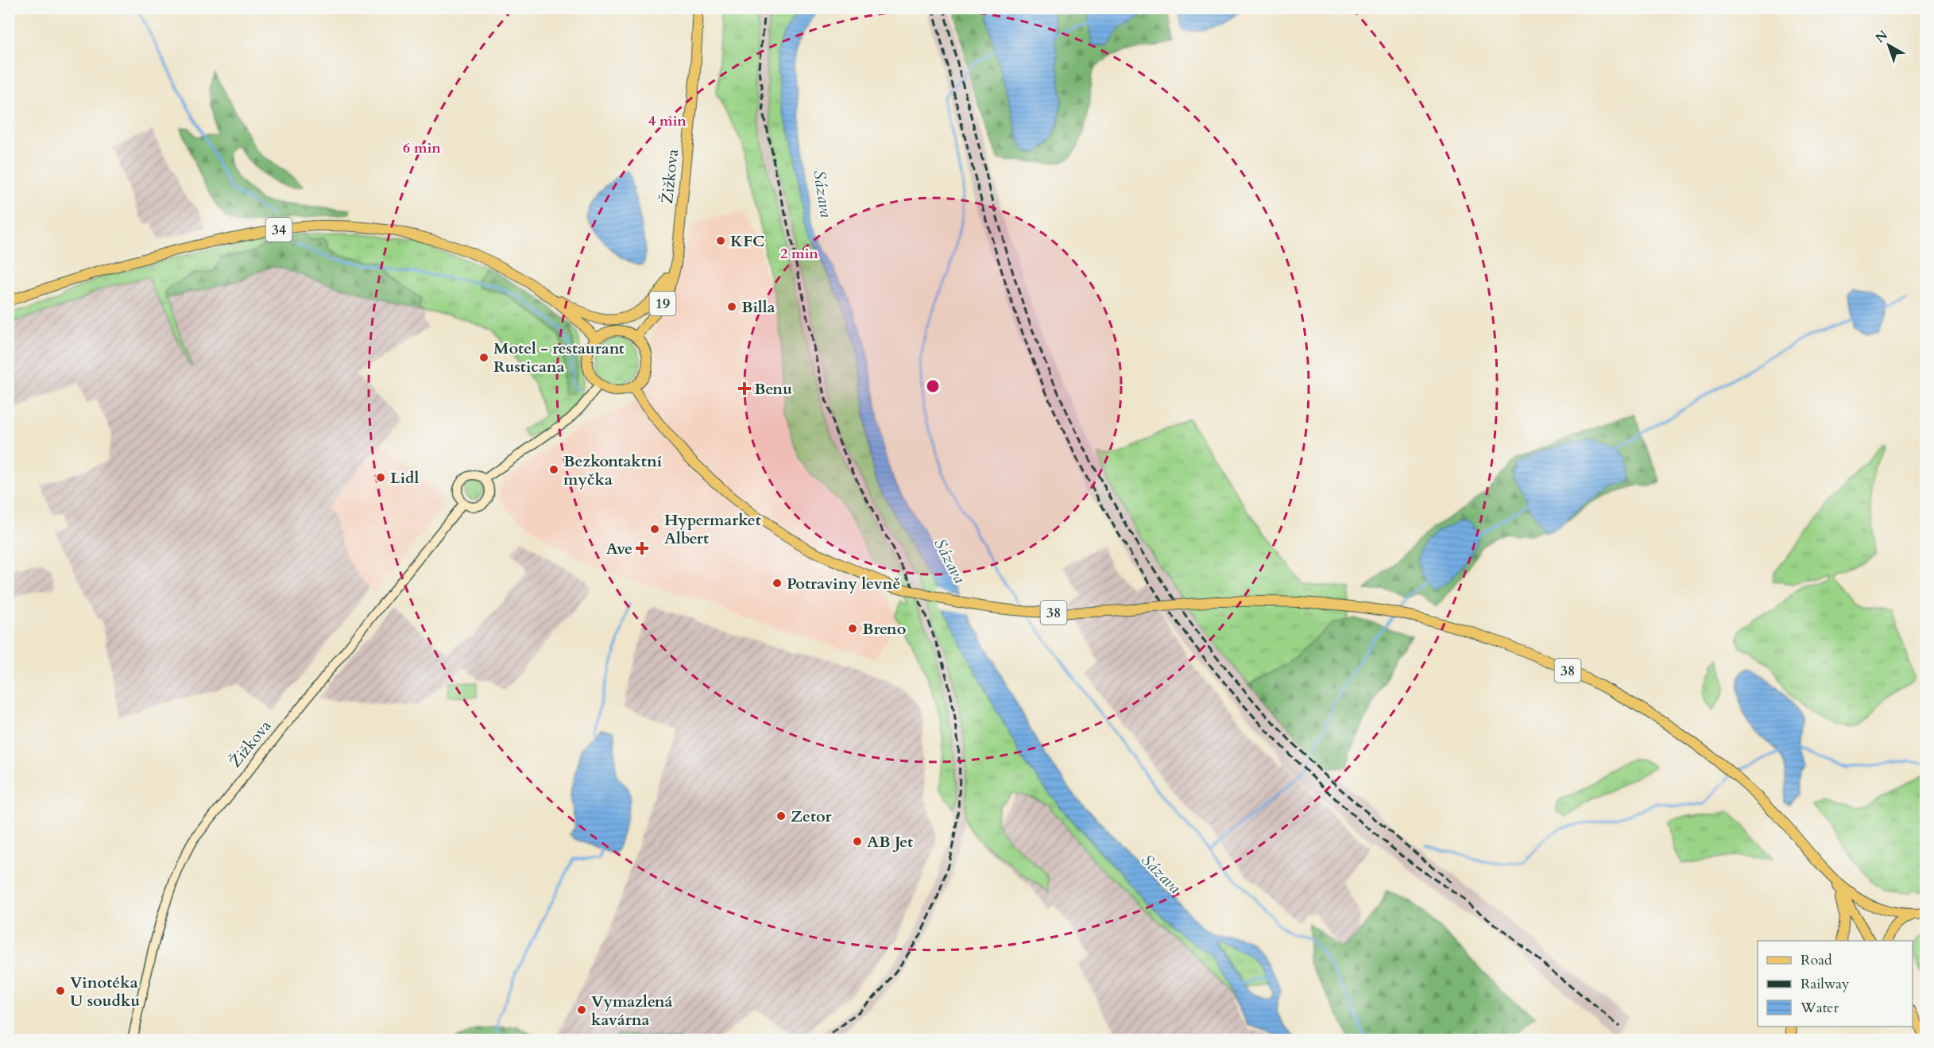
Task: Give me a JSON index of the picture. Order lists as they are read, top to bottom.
{
  "streets": {
    "main road": [
      "Žižkova",
      "34",
      "19",
      "38"
    ]
  },
  "crossings": [
    ["Žižkova", "34"],
    ["Žižkova", "38"],
    ["34", "38"]
  ],
  "water": ["Sázava"],
  "places": {
    "other": [
      "KFC",
      "Billa",
      "Motel - restaurant Rusticana",
      "Bezkontaktní myčka",
      "Lidl",
      "Hypermarket Albert",
      "Potraviny levně",
      "Breno",
      "Zetor",
      "AB Jet",
      "Vinotéka U soudku",
      "Vymazlená kavárna"
    ],
    "health": ["Benu", "Ave"]
  },
  "legend": ["Road", "Railway", "Water"],
  "north": "top left",
  "rings": ["4 min", "6 min", "2 min"]
}
